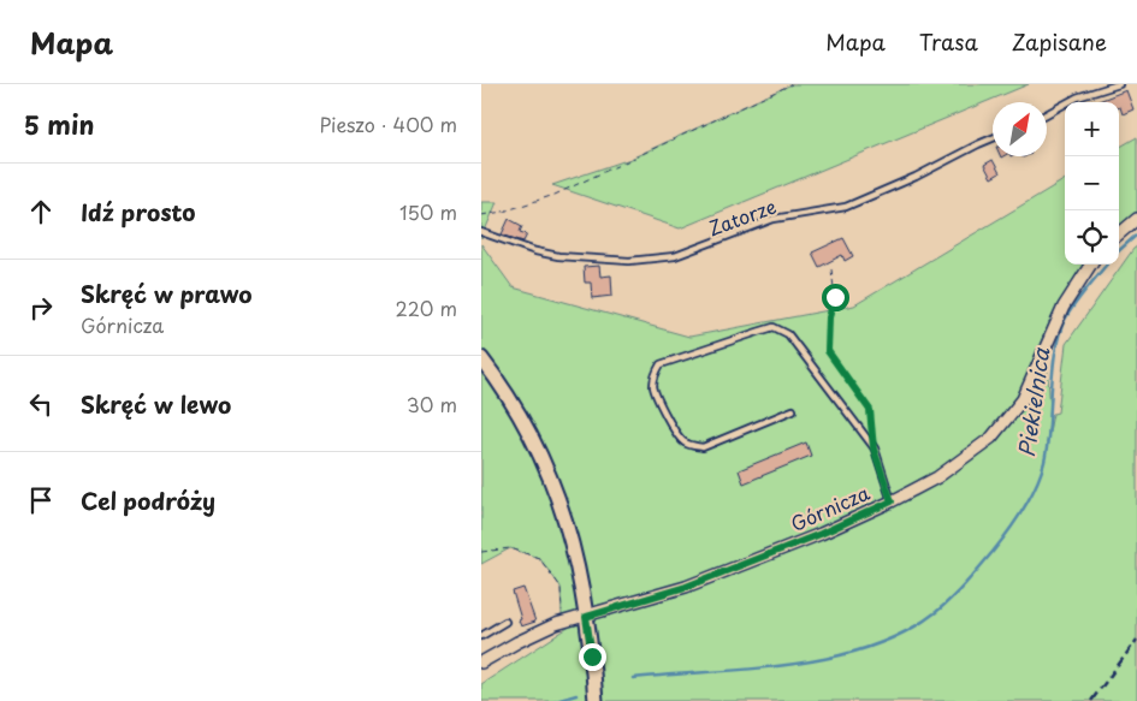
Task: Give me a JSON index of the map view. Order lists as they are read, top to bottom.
{
  "streets": {
    "street": ["Górnicza"],
    "lane": ["Zatorze"]
  },
  "water": ["Piekielnica"],
  "north": "top right",
  "page": {
    "header": "Mapa",
    "nav": ["Mapa", "Trasa", "Zapisane"],
    "heading": ["5 min", "Pieszo · 400 m"],
    "map_buttons": ["+", "−"],
    "list": [
      ["Idź prosto", "150 m"],
      ["Skręć w prawo", "Górnicza", "220 m"],
      ["Skręć w lewo", "30 m"],
      "Cel podróży"
    ]
  }
}
